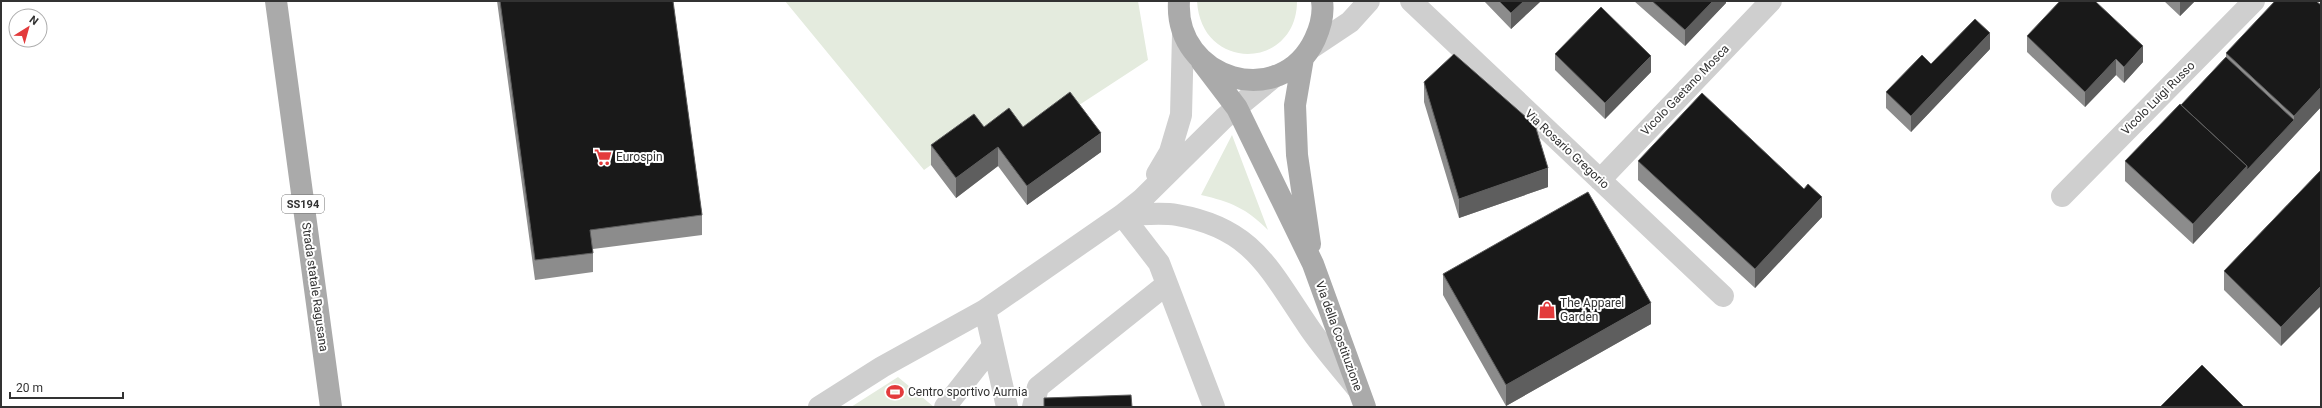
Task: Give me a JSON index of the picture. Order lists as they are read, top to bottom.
{
  "streets": {
    "main road": ["SS194", "Strada statale Ragusana", "Via della Costituzione"],
    "street": ["Vicolo Gaetano Mosca", "Vicolo Luigi Russo", "Via Rosario Gregorio"]
  },
  "crossings": [
    ["Vicolo Gaetano Mosca", "Via Rosario Gregorio"]
  ],
  "places": {
    "supermarket": ["Eurospin"],
    "shop": ["The Apparel Garden"],
    "sports": ["Centro sportivo Aurnia"]
  },
  "scale_bar": "20 m",
  "north": "top right"
}
